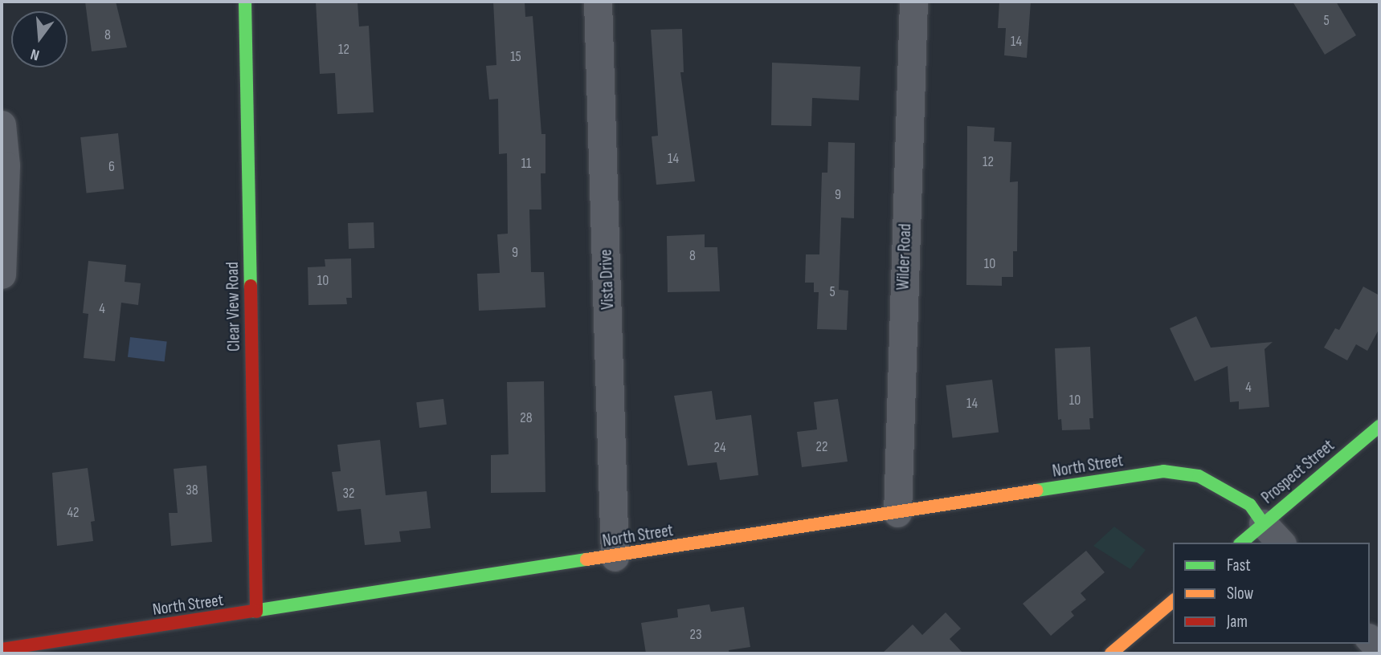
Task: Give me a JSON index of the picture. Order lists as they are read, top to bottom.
{
  "streets": {
    "street": [
      "Wilder Road",
      "Vista Drive",
      "Clear View Road",
      "North Street",
      "Prospect Street"
    ]
  },
  "crossings": [
    ["Wilder Road", "North Street"],
    ["Vista Drive", "North Street"],
    ["Clear View Road", "North Street"],
    ["North Street", "Prospect Street"]
  ],
  "house_numbers": [
    "5",
    "8",
    "14",
    "12",
    "15",
    "14",
    "12",
    "11",
    "6",
    "9",
    "9",
    "8",
    "10",
    "10",
    "5",
    "4",
    "4",
    "10",
    "14",
    "28",
    "22",
    "24",
    "38",
    "32",
    "42",
    "23"
  ],
  "legend": ["Fast", "Slow", "Jam"],
  "north": "bottom"
}
